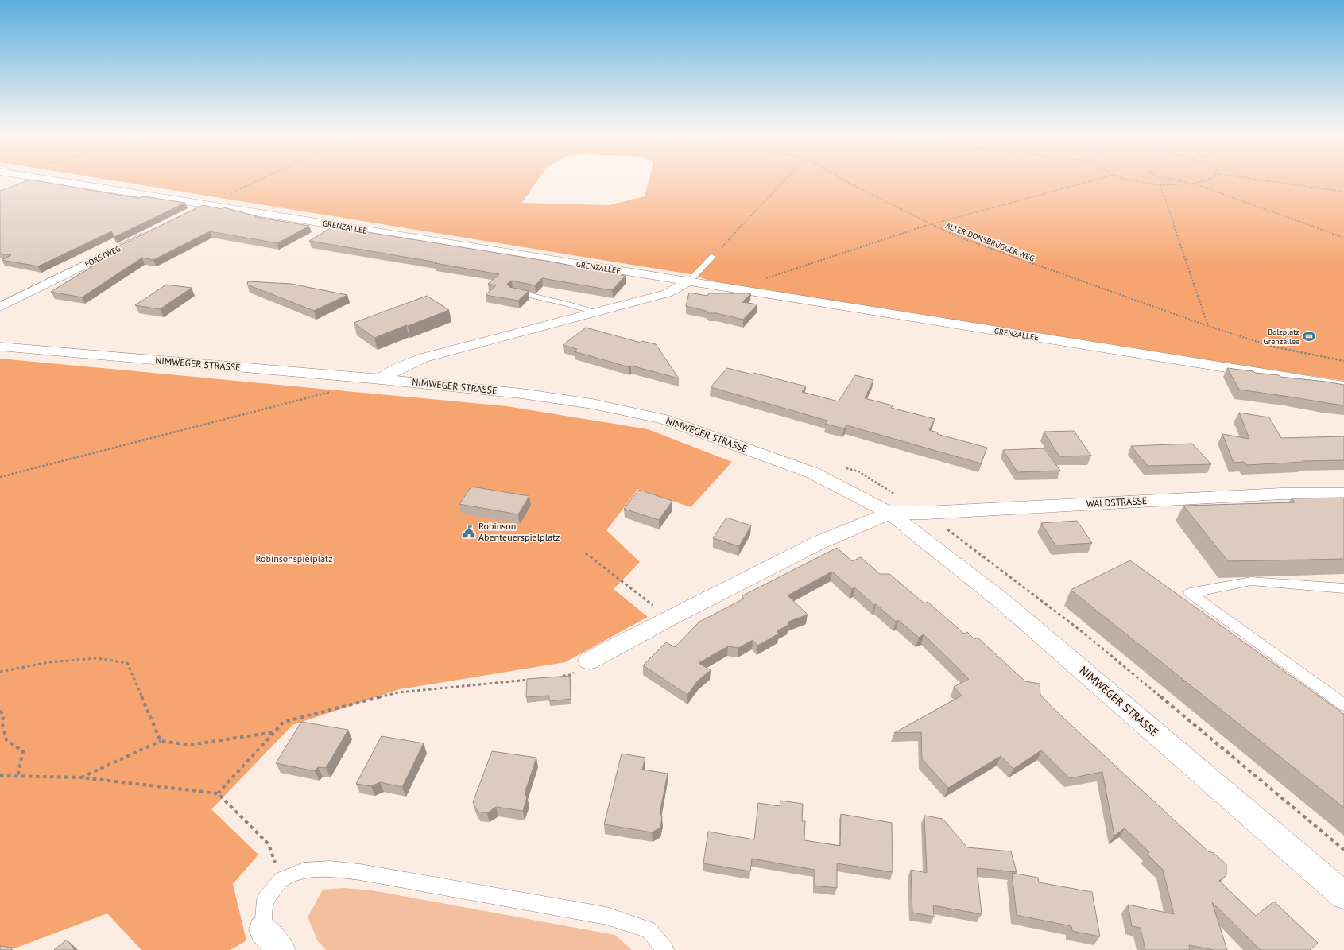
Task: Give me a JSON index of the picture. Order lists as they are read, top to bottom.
{
  "streets": {
    "street": [
      "GRENZALLEE",
      "FORSTWEG",
      "NIMWEGER STRASSE",
      "WALDSTRASSE"
    ],
    "path": ["ALTER DONSBRÜGGER WEG"]
  },
  "crossings": [
    ["NIMWEGER STRASSE", "WALDSTRASSE"]
  ],
  "parks": ["Robinsonspielplatz"],
  "places": {
    "sports": ["Bolzplatz Grenzallee"],
    "public building": ["Robinson Abenteuerspielplatz"]
  }
}
